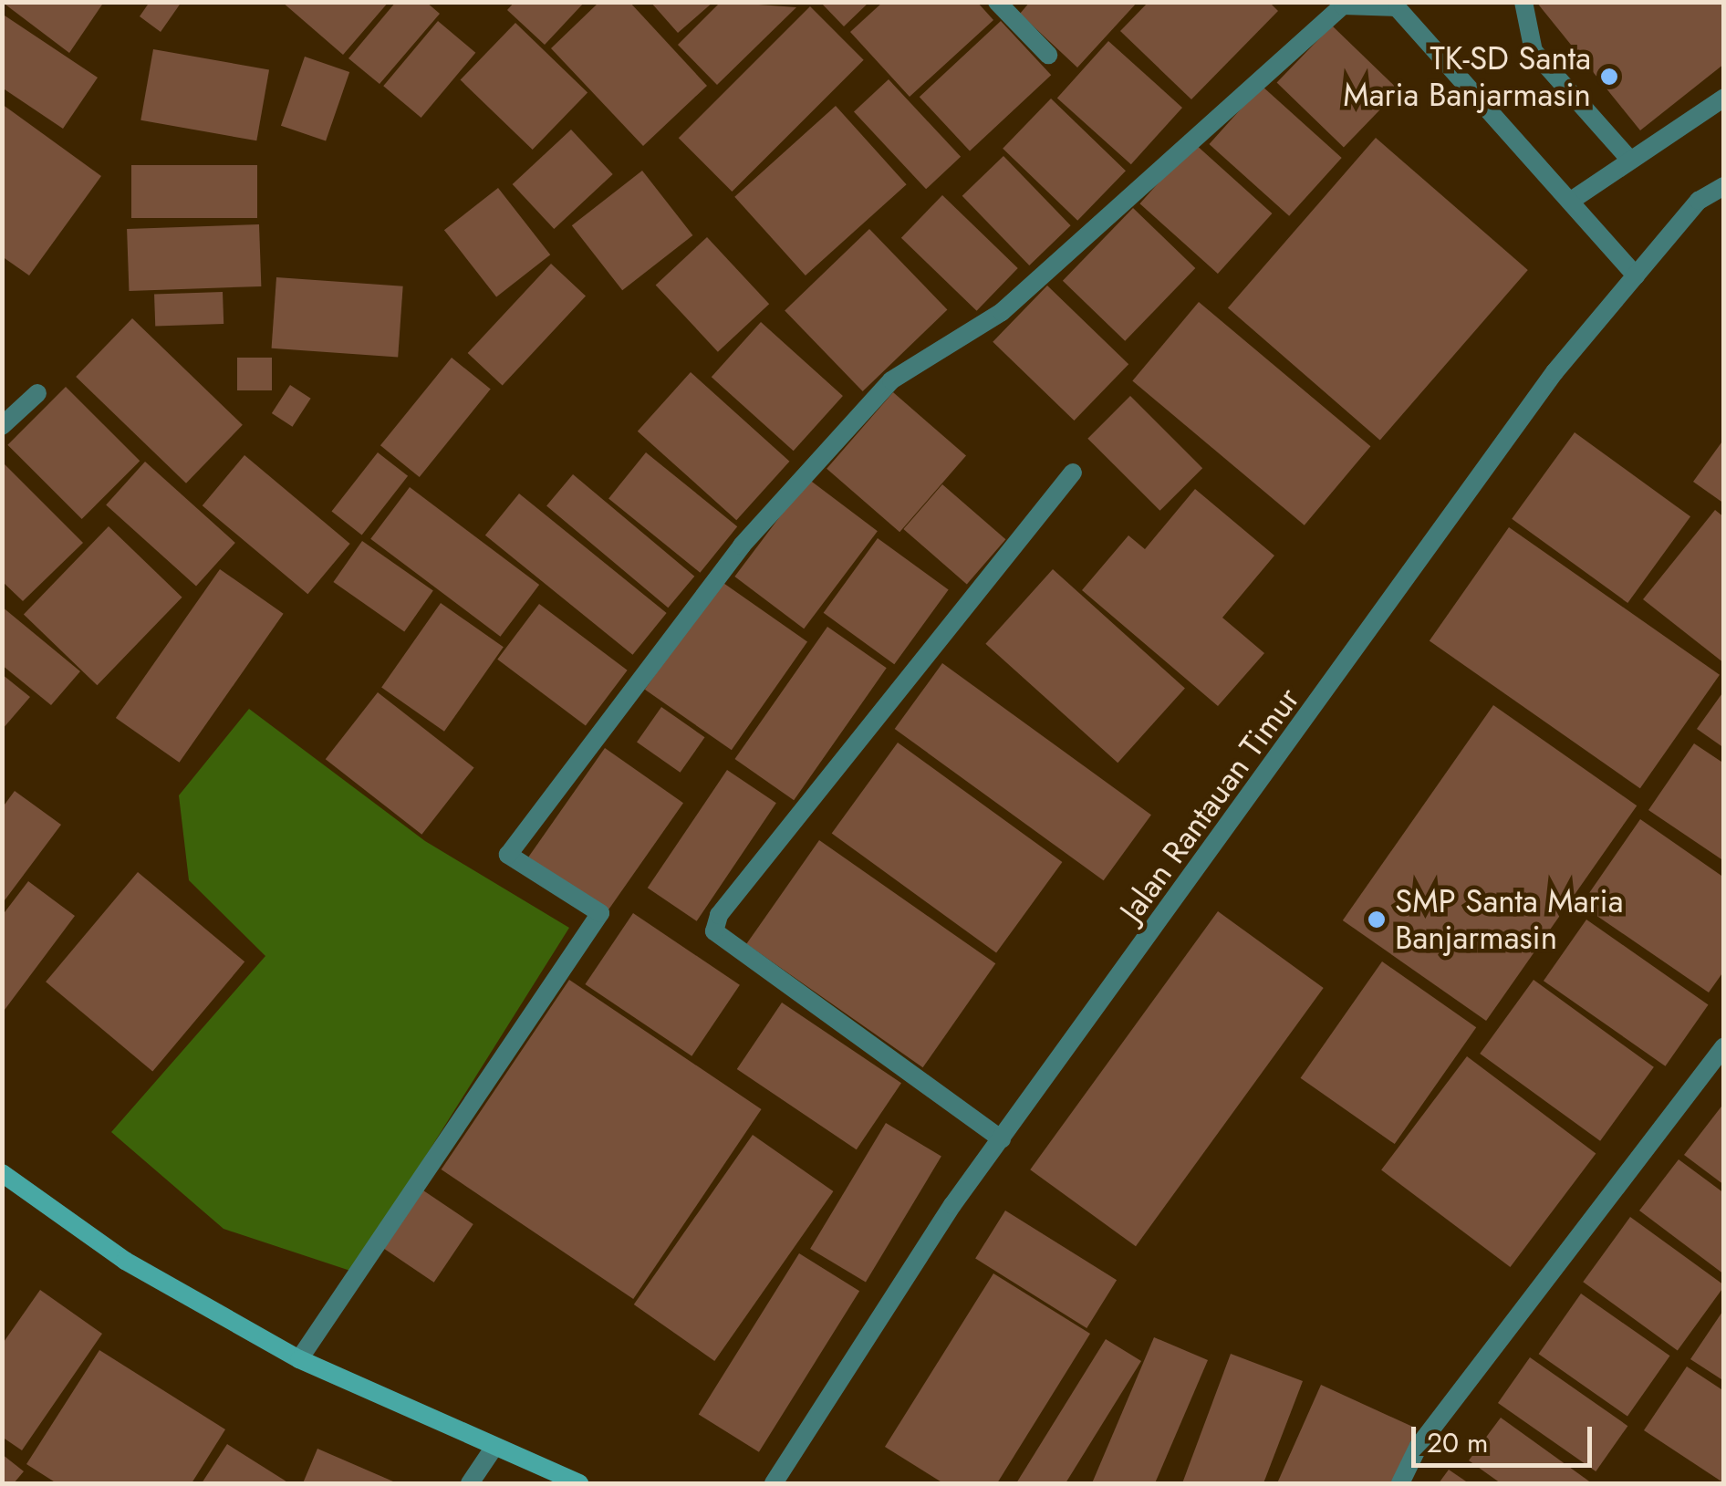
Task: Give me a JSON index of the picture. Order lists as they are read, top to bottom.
{
  "streets": {
    "street": ["Jalan Rantauan Timur"]
  },
  "places": ["TK-SD Santa Maria Banjarmasin", "SMP Santa Maria Banjarmasin"],
  "scale_bar": "20 m"
}
